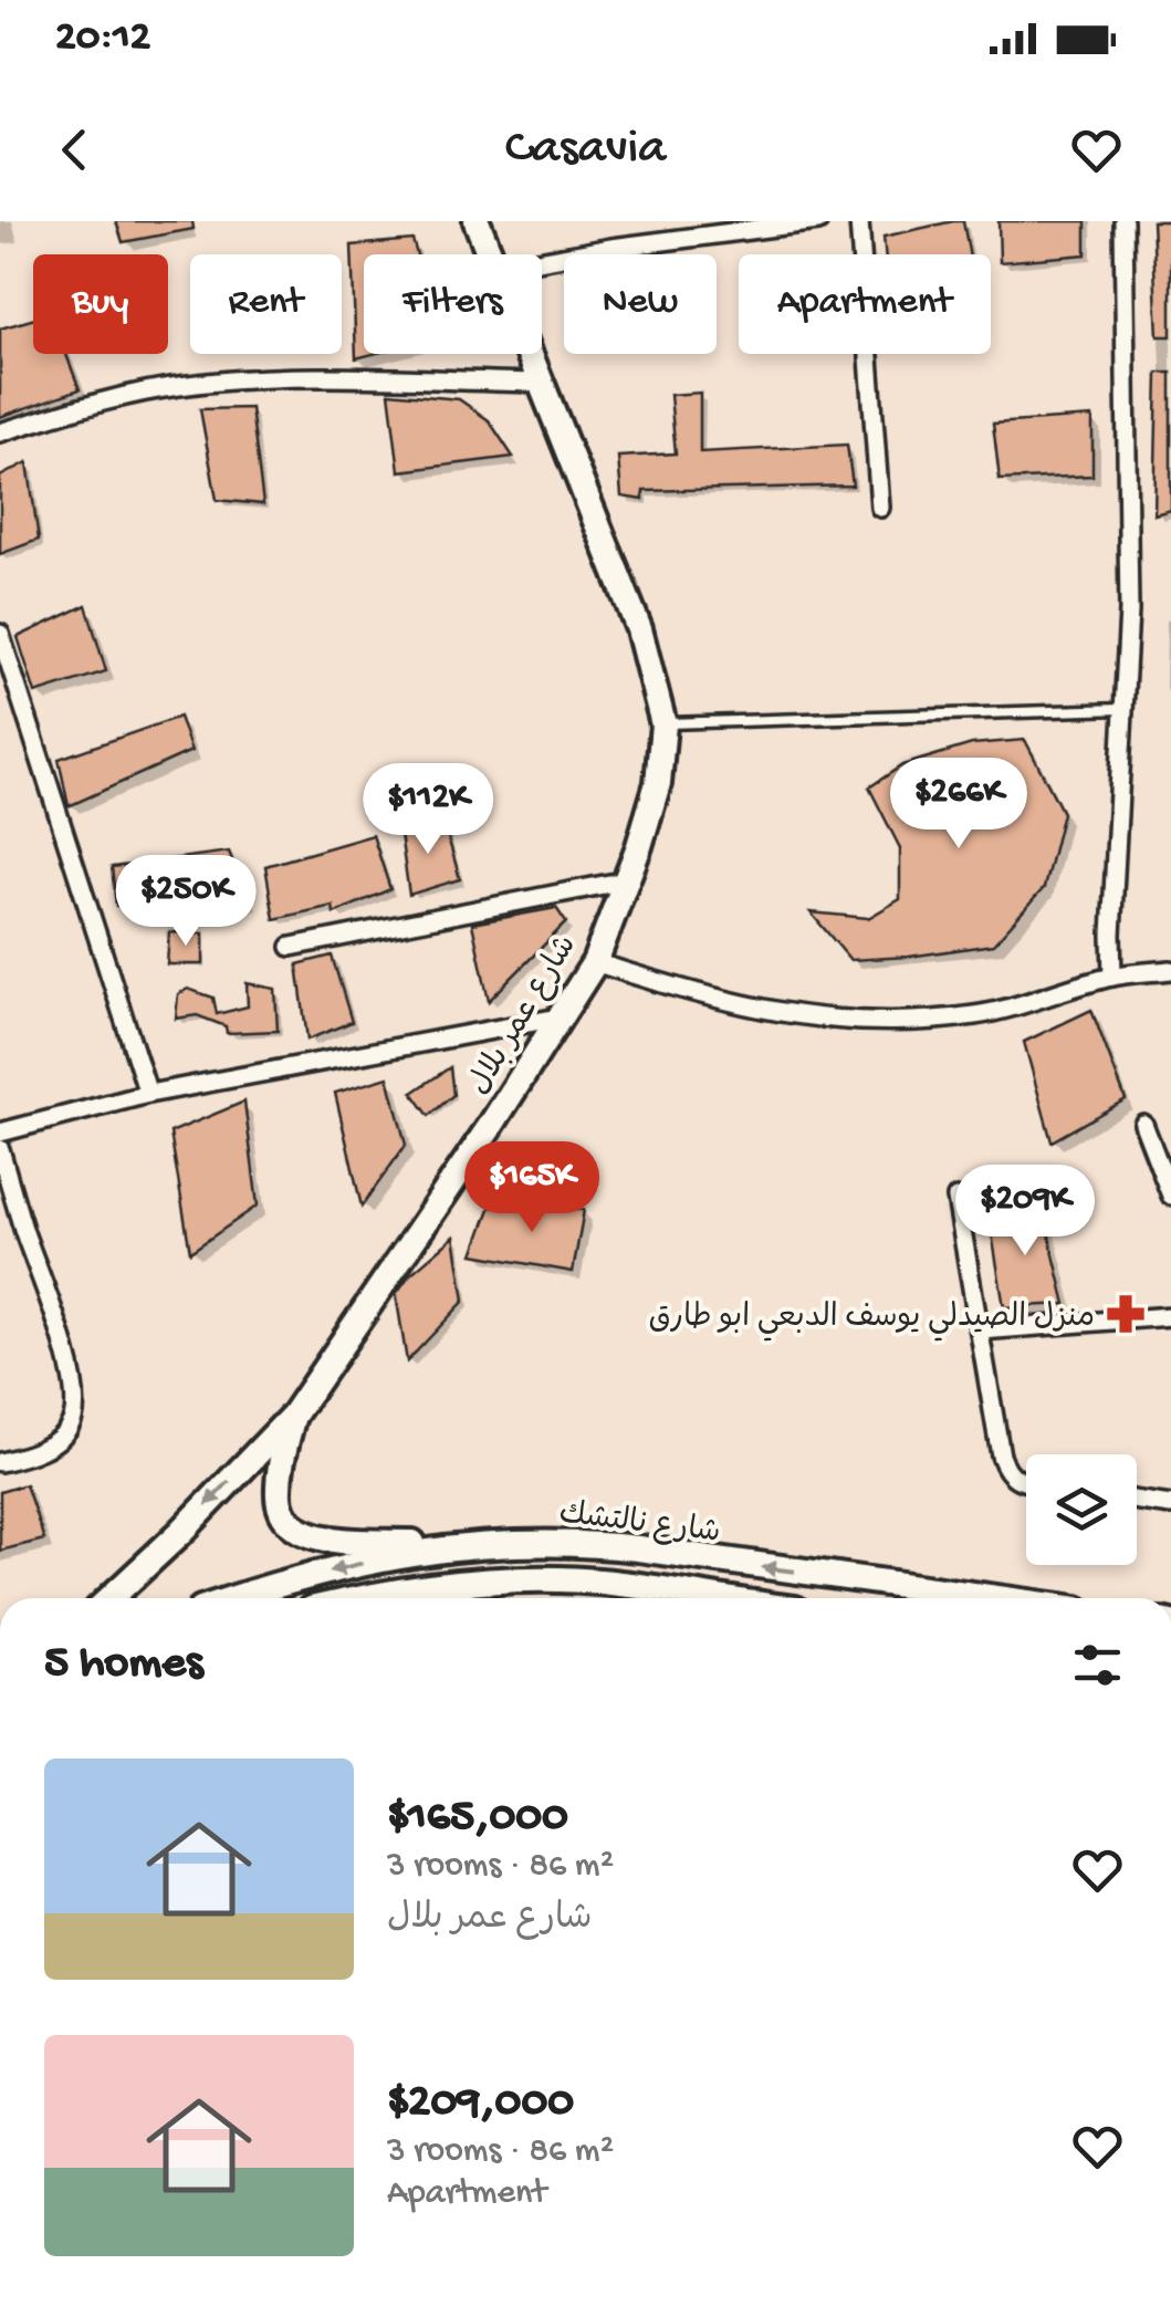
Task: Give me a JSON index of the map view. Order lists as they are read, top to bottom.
{
  "streets": {
    "street": ["شارع عمر بلال", "شارع نالتشك"]
  },
  "places": {
    "pharmacy": ["منزل الصيدلي يوسف الدبعي ابو طارق"]
  },
  "page": {
    "status": "20:12",
    "header": "Casavia",
    "chip": [
      "Buy",
      "Rent",
      "Filters",
      "New",
      "Apartment"
    ],
    "price": [
      "$266K",
      "$112K",
      "$250K",
      "$165K",
      "$209K"
    ],
    "heading": "5 homes",
    "list": [
      {
        "name": "$165,000",
        "note": "3 rooms · 86 m² · شارع عمر بلال"
      },
      {
        "name": "$209,000",
        "note": "3 rooms · 86 m² · Apartment"
      }
    ]
  }
}
